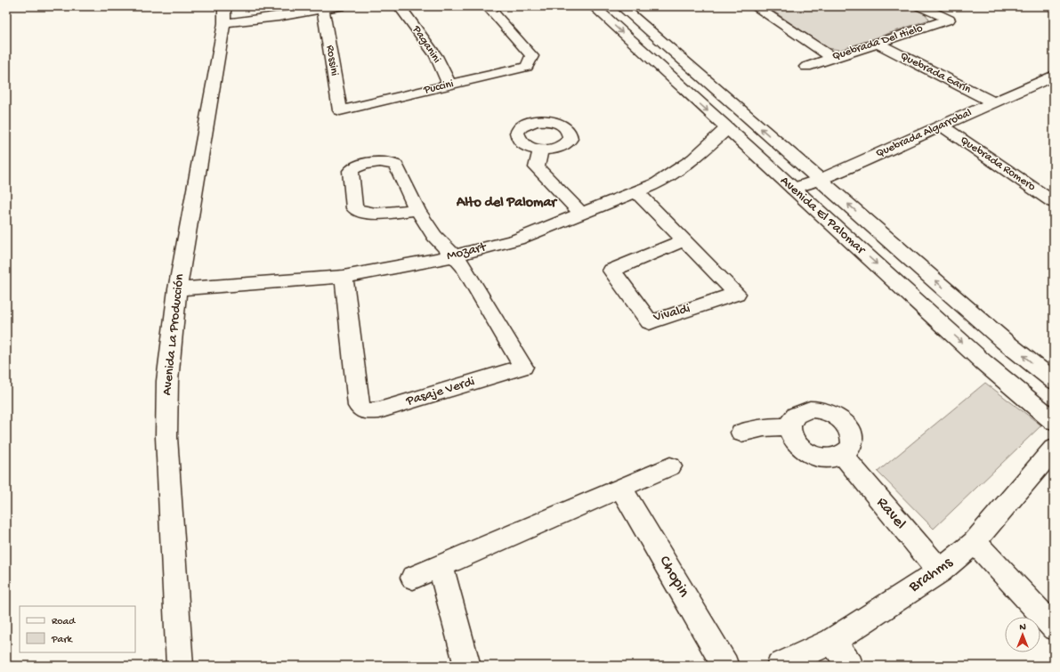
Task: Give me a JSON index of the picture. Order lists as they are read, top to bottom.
{
  "streets": {
    "street": [
      "Quebrada Del Hielo",
      "Paganini",
      "Rossini",
      "Quebrada Garín",
      "Puccini",
      "Quebrada Algarrobal",
      "Quebrada Romero",
      "Avenida El Palomar",
      "Mozart",
      "Vivaldi",
      "Avenida La Producción",
      "Pasaje Verdi",
      "Ravel",
      "Brahms",
      "Chopin"
    ]
  },
  "crossings": [
    ["Quebrada Del Hielo", "Quebrada Garín"],
    ["Paganini", "Puccini"],
    ["Rossini", "Puccini"],
    ["Quebrada Garín", "Quebrada Algarrobal"],
    ["Quebrada Algarrobal", "Quebrada Romero"],
    ["Quebrada Algarrobal", "Avenida El Palomar"],
    ["Avenida El Palomar", "Mozart"],
    ["Mozart", "Vivaldi"],
    ["Mozart", "Avenida La Producción"],
    ["Mozart", "Pasaje Verdi"],
    ["Ravel", "Brahms"]
  ],
  "districts": ["Alto del Palomar"],
  "legend": ["Road", "Park"],
  "north": "top"
}
